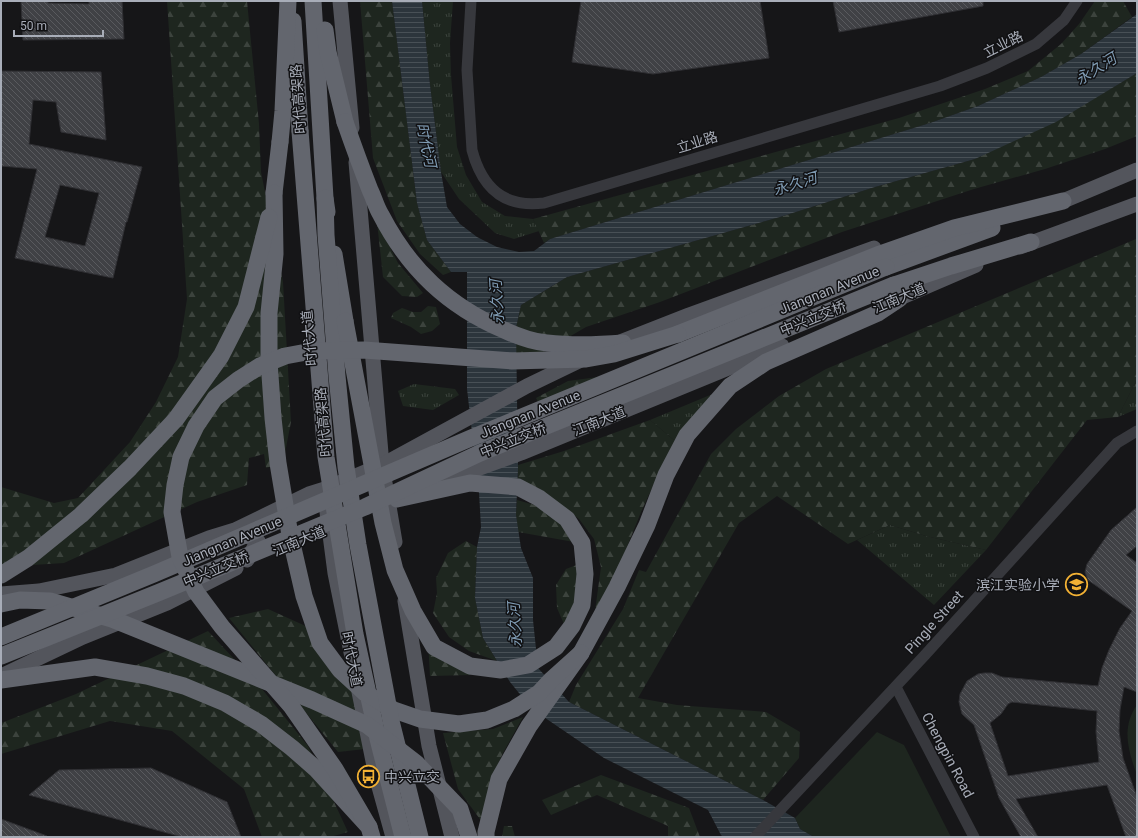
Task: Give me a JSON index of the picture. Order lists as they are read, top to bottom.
{
  "streets": {
    "highway": ["时代高架路", "Jiangnan Avenue", "中兴立交桥"],
    "main road": ["江南大道", "时代大道"],
    "street": ["立业路", "Pingle Street", "Chengpin Road"]
  },
  "crossings": [
    ["Jiangnan Avenue", "时代大道"],
    ["江南大道", "中兴立交桥"],
    ["江南大道", "时代大道"],
    ["Pingle Street", "Chengpin Road"]
  ],
  "water": ["永久河", "时代河"],
  "places": {
    "school or university": ["滨江实验小学"],
    "bus stop": ["中兴立交"]
  },
  "scale_bar": "50 m"
}
